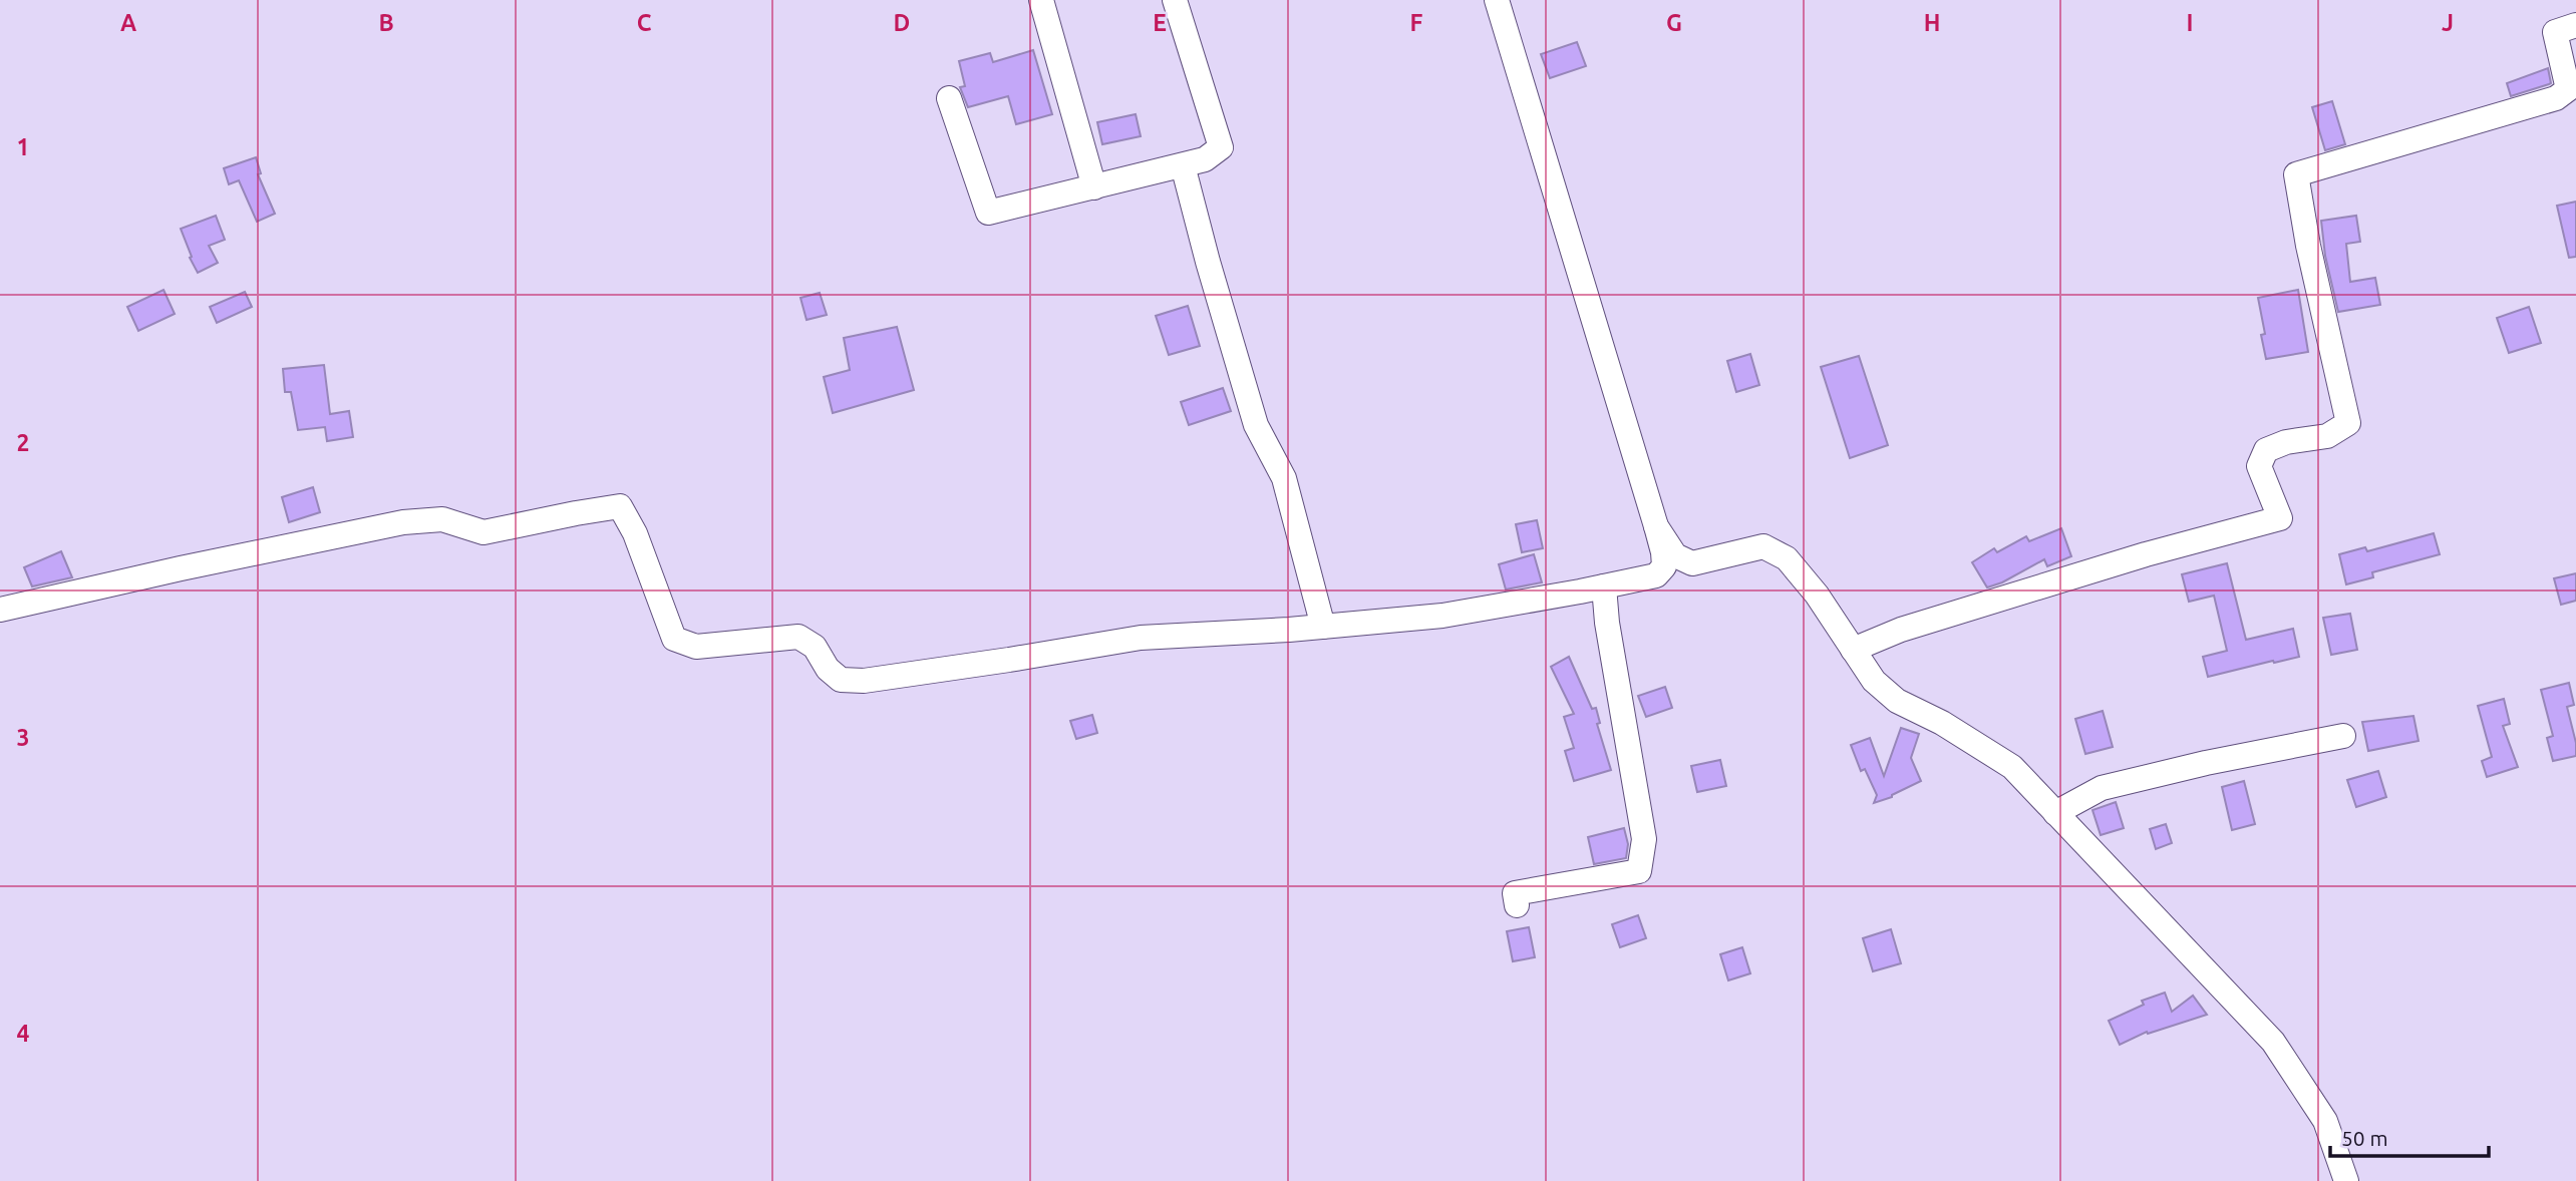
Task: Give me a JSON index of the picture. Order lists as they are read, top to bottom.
{
  "scale_bar": "50 m",
  "grid": {
    "columns": [
      "A",
      "B",
      "C",
      "D",
      "E",
      "F",
      "G",
      "H",
      "I",
      "J"
    ],
    "rows": [
      "1",
      "2",
      "3",
      "4"
    ]
  }
}
